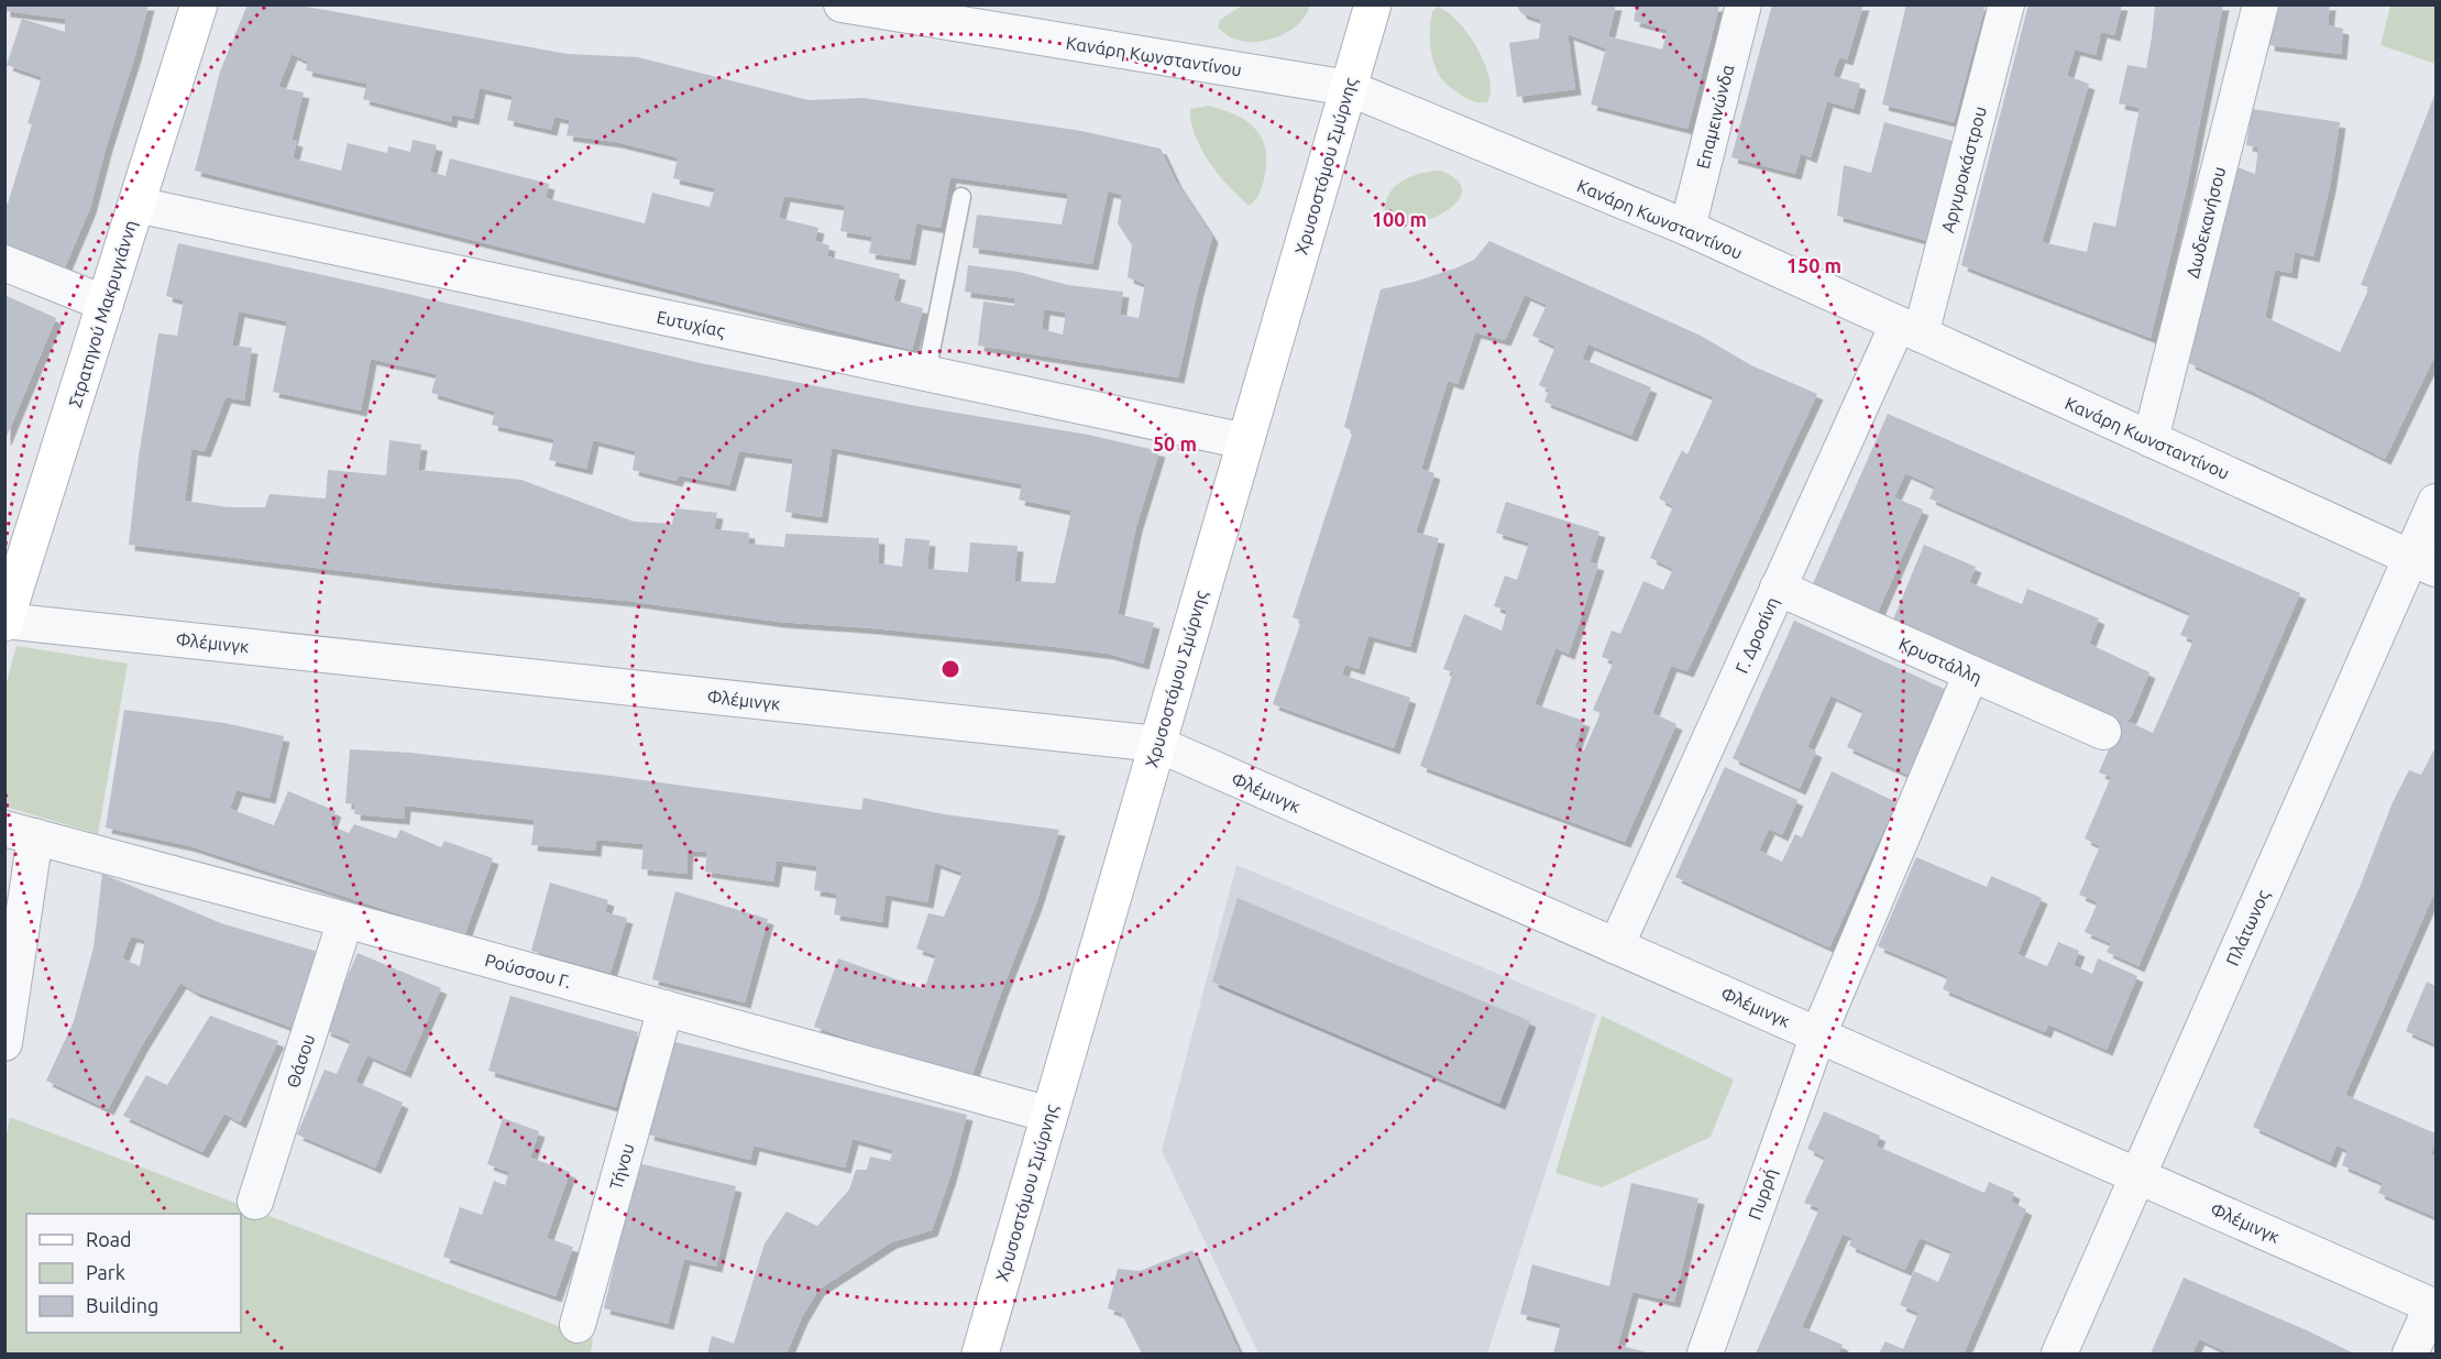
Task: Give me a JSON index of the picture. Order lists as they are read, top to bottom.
{
  "streets": {
    "main road": ["Χρυσοστόμου Σμύρνης", "Στρατηγού Μακρυγιάννη"],
    "street": [
      "Κανάρη Κωνσταντίνου",
      "Επαμεινώνδα",
      "Αργυροκάστρου",
      "Δωδεκανήσου",
      "Ευτυχίας",
      "Γ. Δροσίνη",
      "Φλέμινγκ",
      "Κρυστάλλη",
      "Πλάτωνος",
      "Ρούσσου Γ.",
      "Θάσου",
      "Τήνου",
      "Πυρρή"
    ]
  },
  "crossings": [
    ["Κανάρη Κωνσταντίνου", "Επαμεινώνδα"],
    ["Κανάρη Κωνσταντίνου", "Χρυσοστόμου Σμύρνης"],
    ["Κανάρη Κωνσταντίνου", "Αργυροκάστρου"],
    ["Κανάρη Κωνσταντίνου", "Δωδεκανήσου"],
    ["Κανάρη Κωνσταντίνου", "Γ. Δροσίνη"],
    ["Κανάρη Κωνσταντίνου", "Πλάτωνος"],
    ["Χρυσοστόμου Σμύρνης", "Ευτυχίας"],
    ["Χρυσοστόμου Σμύρνης", "Φλέμινγκ"],
    ["Χρυσοστόμου Σμύρνης", "Ρούσσου Γ."],
    ["Αργυροκάστρου", "Γ. Δροσίνη"],
    ["Στρατηγού Μακρυγιάννη", "Ευτυχίας"],
    ["Στρατηγού Μακρυγιάννη", "Φλέμινγκ"],
    ["Γ. Δροσίνη", "Φλέμινγκ"],
    ["Γ. Δροσίνη", "Κρυστάλλη"],
    ["Φλέμινγκ", "Πλάτωνος"],
    ["Φλέμινγκ", "Πυρρή"],
    ["Κρυστάλλη", "Πυρρή"],
    ["Ρούσσου Γ.", "Θάσου"],
    ["Ρούσσου Γ.", "Τήνου"]
  ],
  "legend": ["Road", "Park", "Building"],
  "rings": ["100 m", "150 m", "50 m"]
}
